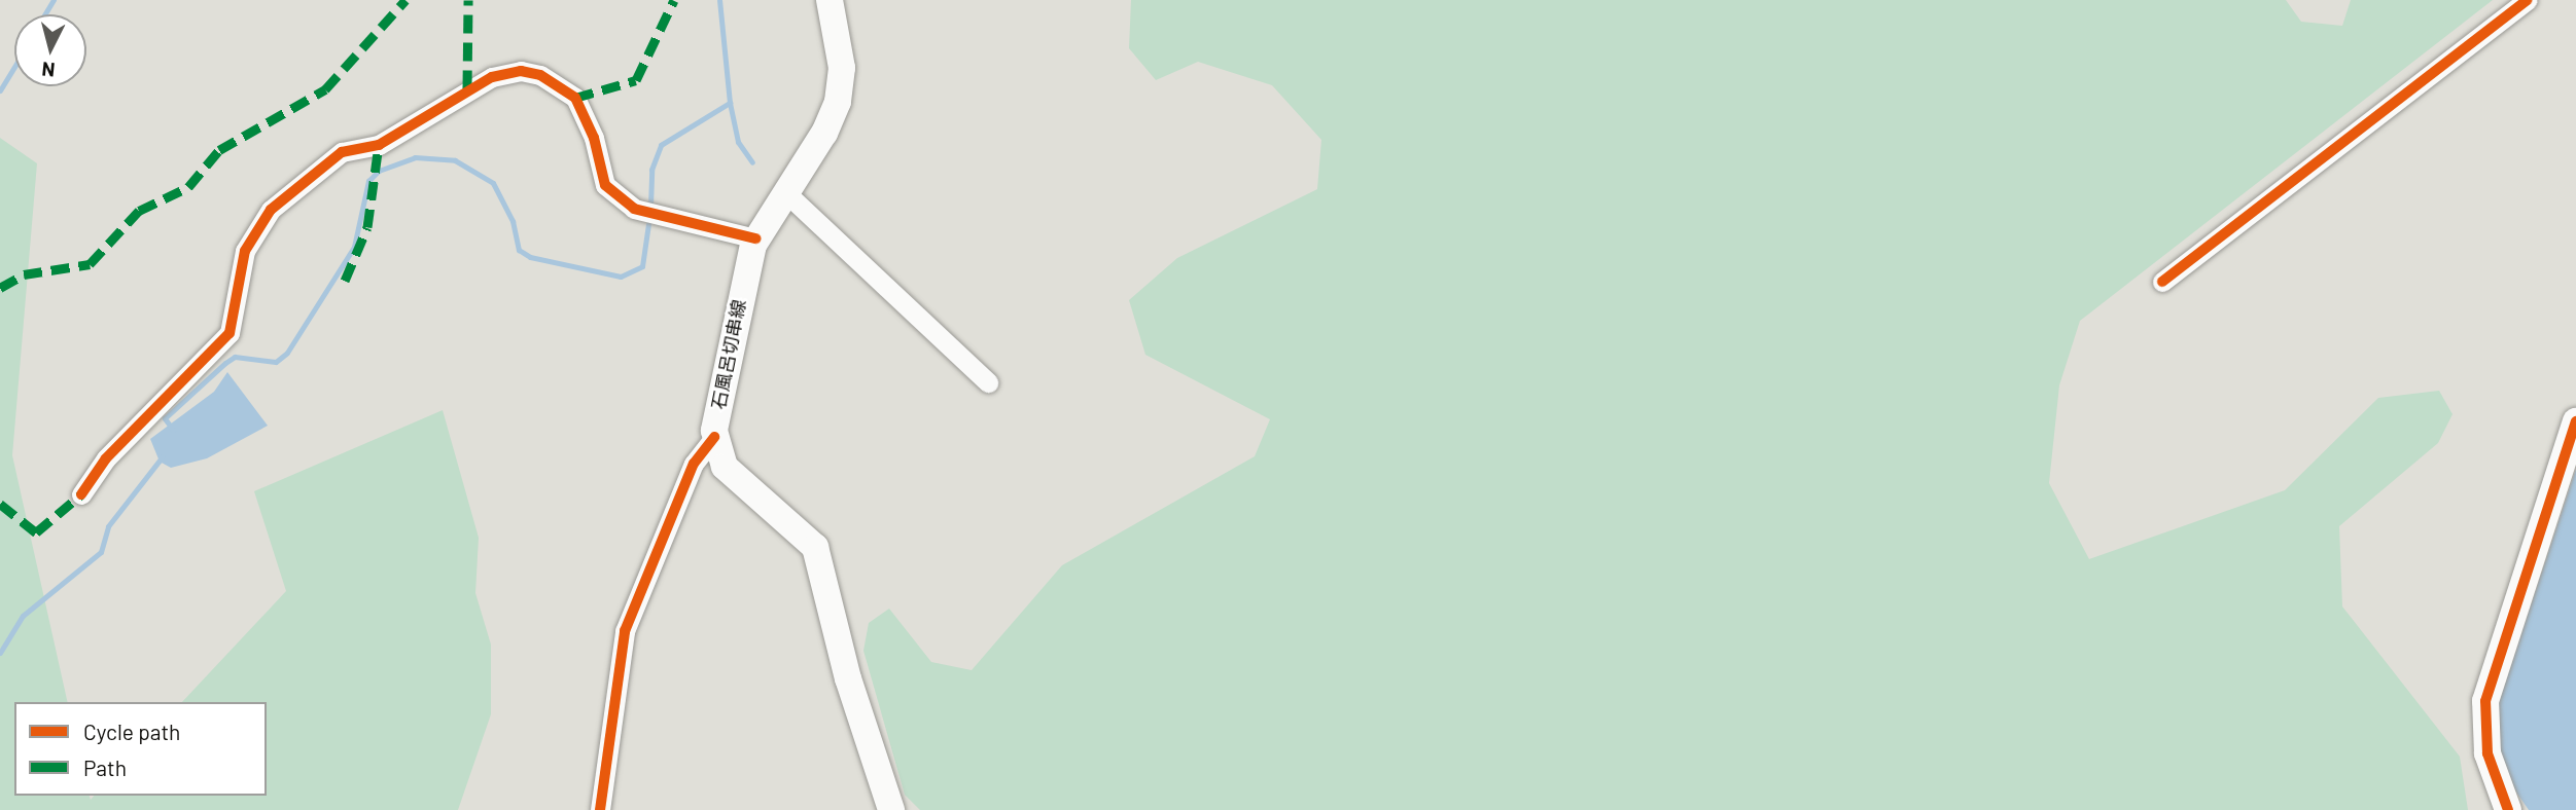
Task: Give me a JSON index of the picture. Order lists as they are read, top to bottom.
{
  "streets": {
    "main road": ["石風呂切串線"]
  },
  "legend": ["Cycle path", "Path"],
  "north": "bottom"
}
